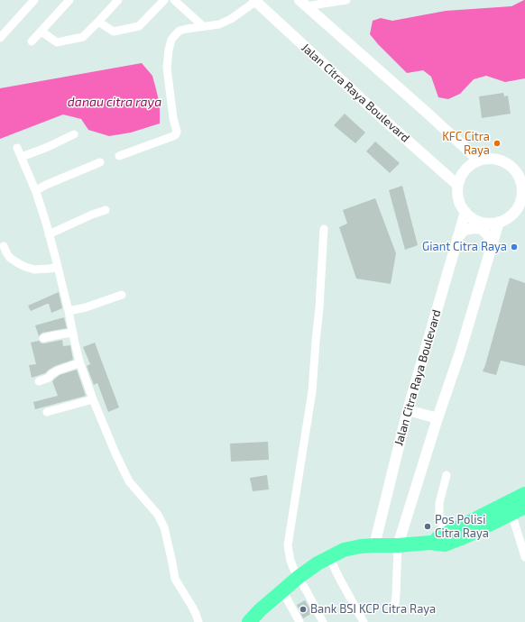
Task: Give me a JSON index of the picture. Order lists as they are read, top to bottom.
{
  "streets": {
    "main road": ["Jalan Citra Raya Boulevard"]
  },
  "water": ["danau citra raya"],
  "places": [
    "KFC Citra Raya",
    "Giant Citra Raya",
    "Pos Polisi Citra Raya",
    "Bank BSI KCP Citra Raya"
  ]
}
